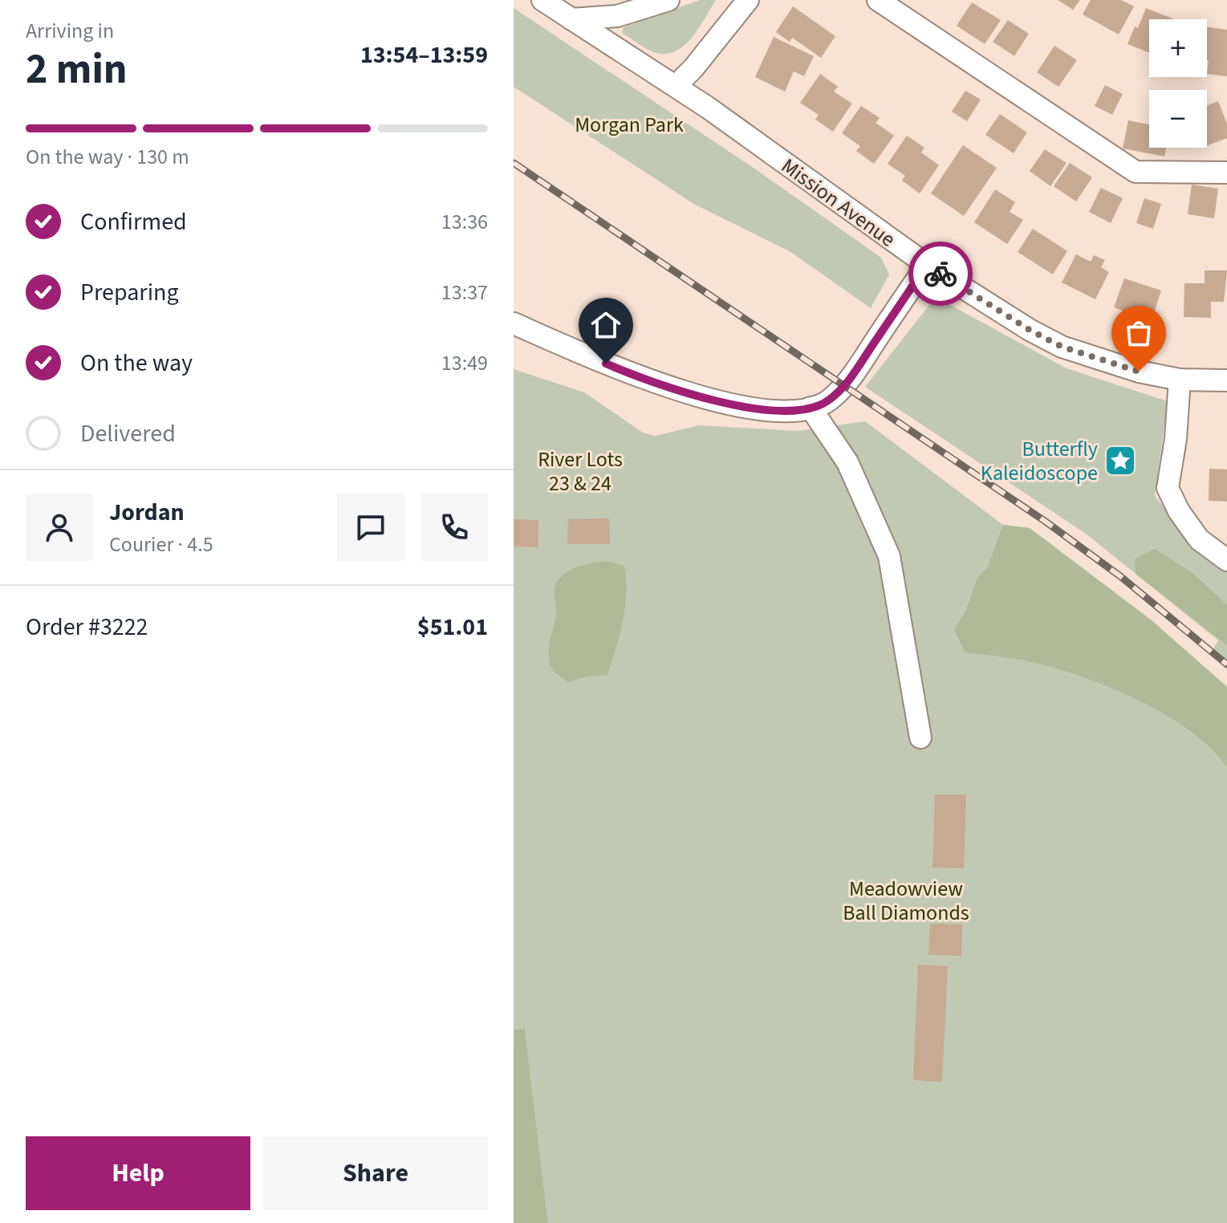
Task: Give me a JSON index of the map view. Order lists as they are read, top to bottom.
{
  "streets": {
    "street": ["Mission Avenue"]
  },
  "parks": ["Morgan Park", "River Lots 23 & 24", "Meadowview Ball Diamonds"],
  "places": {
    "place": ["Butterfly Kaleidoscope"]
  },
  "page": {
    "heading": ["2 min", "Arriving in", "13:54–13:59"],
    "panel": [
      "Jordan",
      "Courier · 4.5",
      "Order #3222",
      "$51.01"
    ],
    "map_buttons": ["+", "−"],
    "bar": "On the way · 130 m",
    "list": [
      ["Confirmed", "13:36"],
      ["Preparing", "13:37"],
      ["On the way", "13:49"],
      "Delivered"
    ],
    "buttons": ["Help", "Share"]
  }
}
